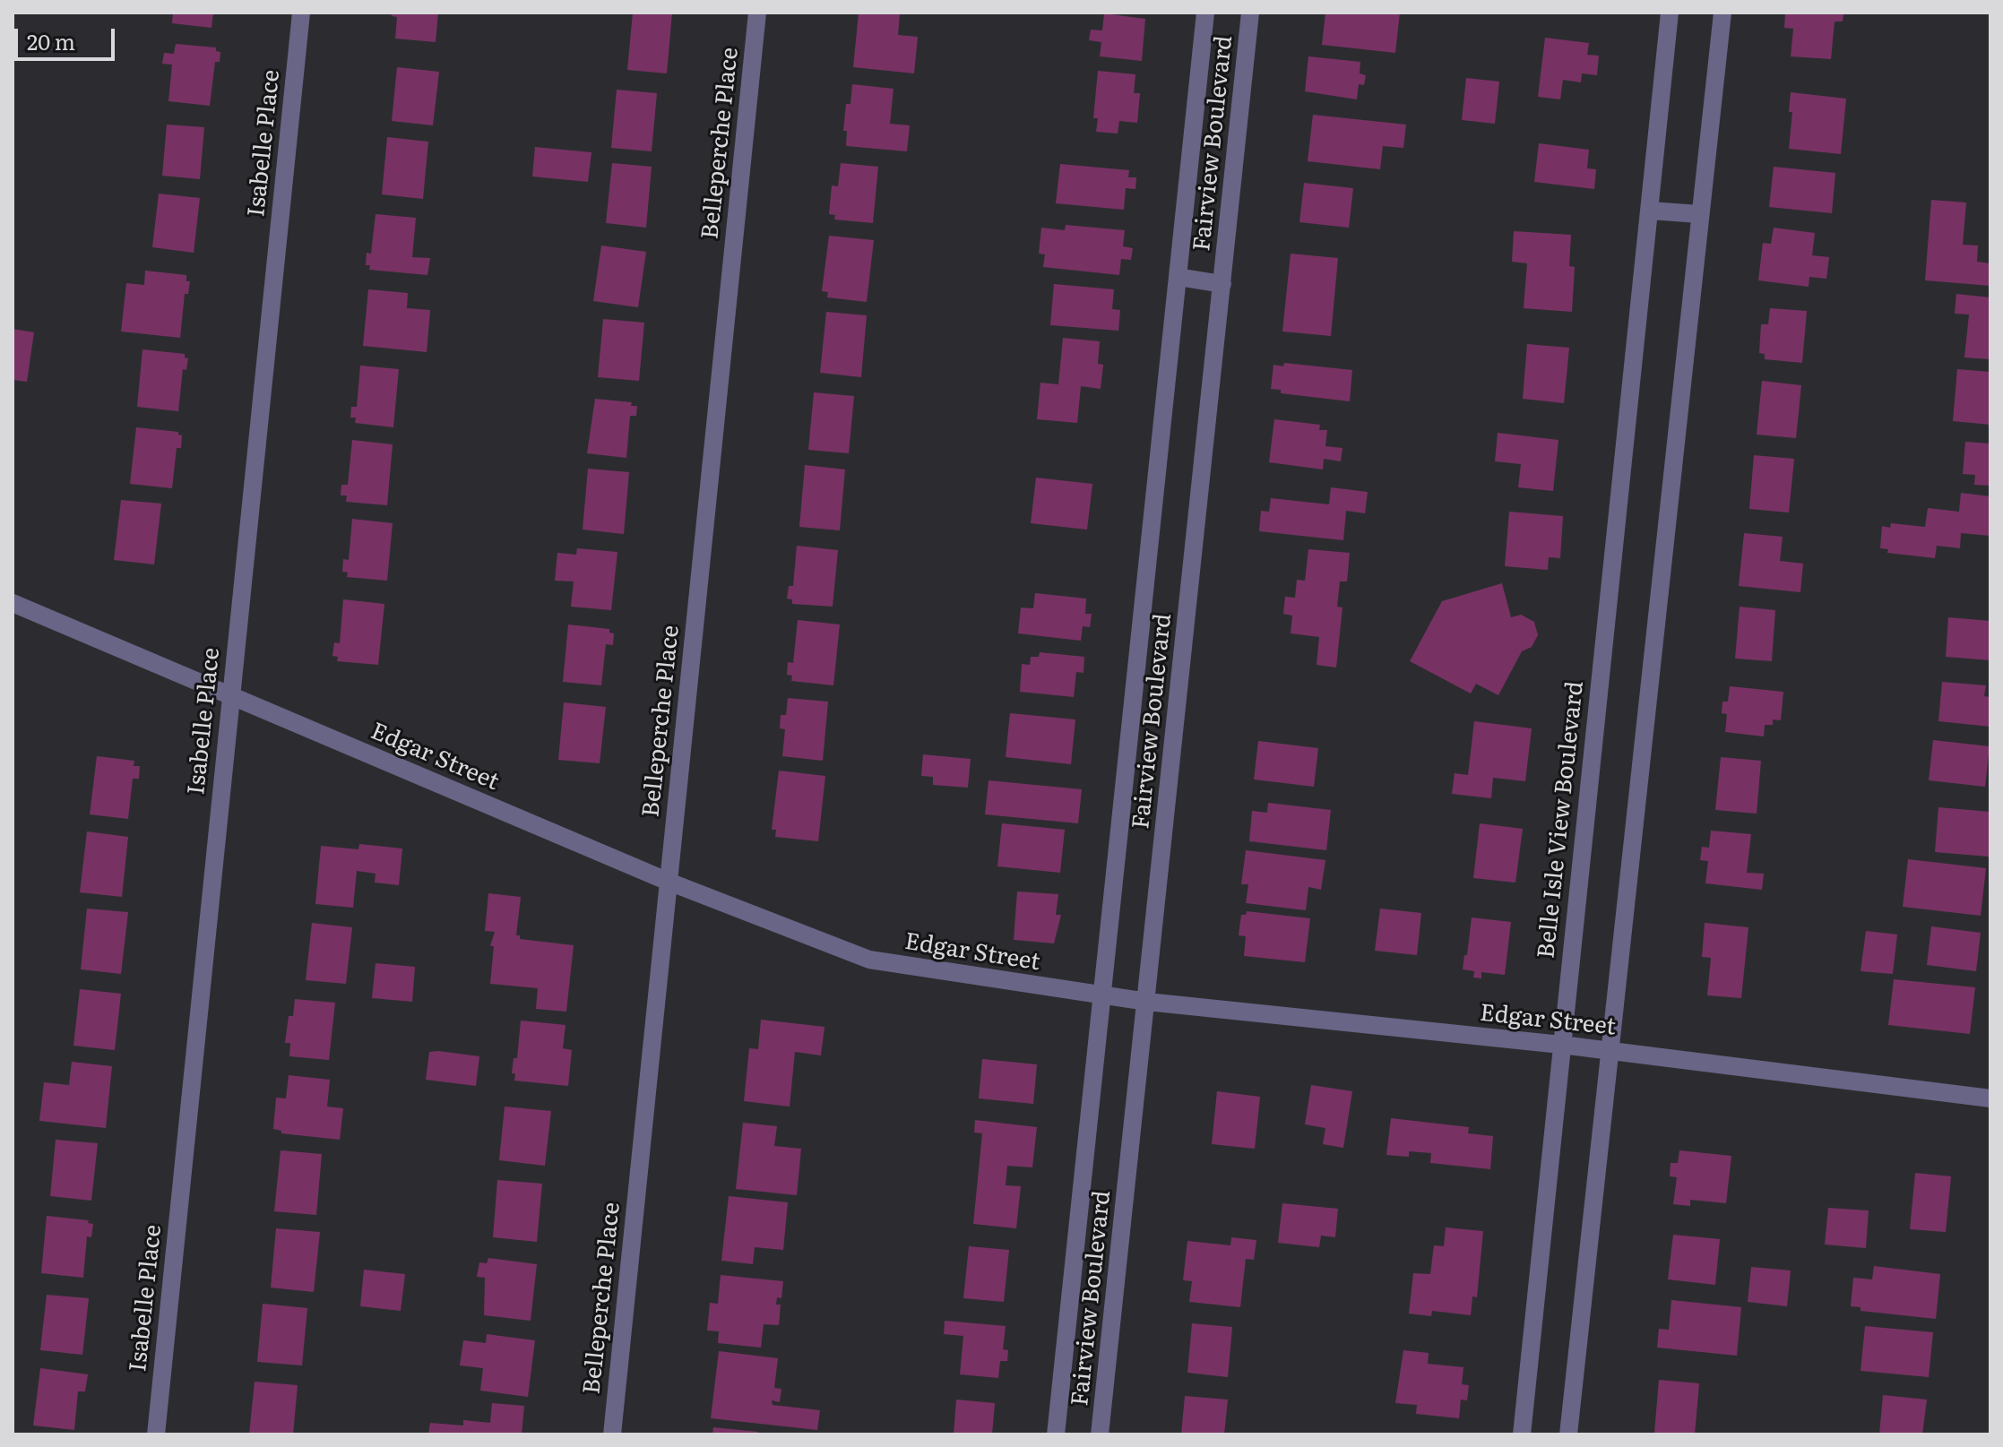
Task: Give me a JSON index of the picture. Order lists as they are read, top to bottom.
{
  "streets": {
    "street": [
      "Isabelle Place",
      "Belleperche Place",
      "Fairview Boulevard",
      "Edgar Street",
      "Belle Isle View Boulevard"
    ]
  },
  "crossings": [
    ["Isabelle Place", "Edgar Street"],
    ["Belleperche Place", "Edgar Street"],
    ["Fairview Boulevard", "Edgar Street"],
    ["Edgar Street", "Belle Isle View Boulevard"]
  ],
  "scale_bar": "20 m"
}
